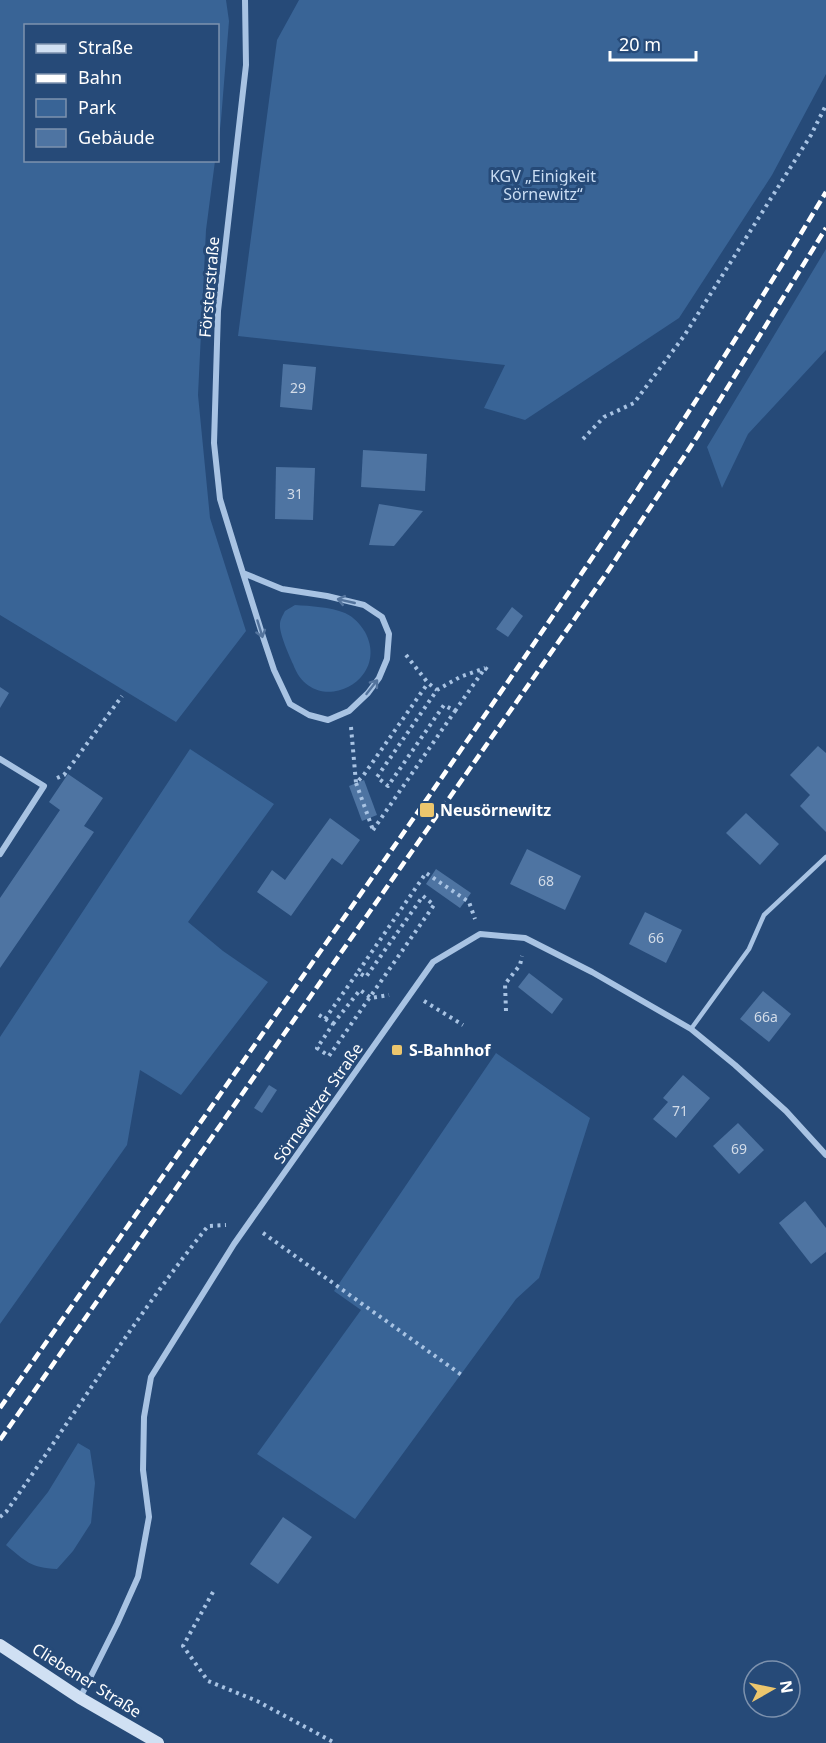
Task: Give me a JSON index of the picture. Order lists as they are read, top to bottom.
{
  "streets": {
    "street": ["Försterstraße", "Sörnewitzer Straße", "Cliebener Straße"]
  },
  "crossings": [
    ["Sörnewitzer Straße", "Cliebener Straße"]
  ],
  "parks": ["KGV „Einigkeit Sörnewitz“"],
  "places": {
    "transit": ["Neusörnewitz", "S-Bahnhof"]
  },
  "house_numbers": [
    "29",
    "31",
    "68",
    "66",
    "66a",
    "71",
    "69"
  ],
  "legend": [
    "Straße",
    "Bahn",
    "Park",
    "Gebäude"
  ],
  "scale_bar": "20 m",
  "north": "right"
}
